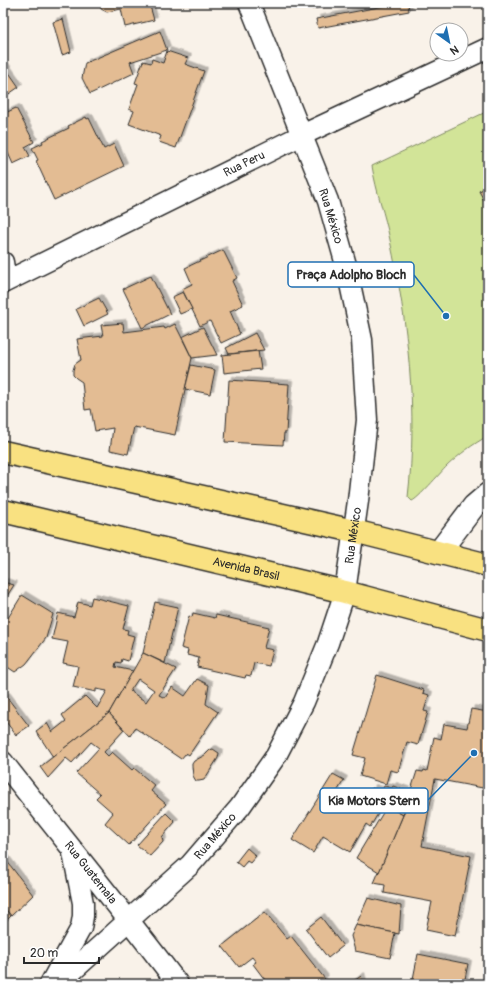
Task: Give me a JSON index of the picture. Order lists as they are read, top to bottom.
{
  "streets": {
    "main road": ["Avenida Brasil"],
    "street": ["Rua Peru", "Rua México", "Rua Guatemala"]
  },
  "crossings": [
    ["Rua Peru", "Rua México"],
    ["Rua México", "Avenida Brasil"],
    ["Rua México", "Rua Guatemala"]
  ],
  "places": ["Praça Adolpho Bloch", "Kia Motors Stern"],
  "scale_bar": "20 m",
  "north": "bottom right"
}
